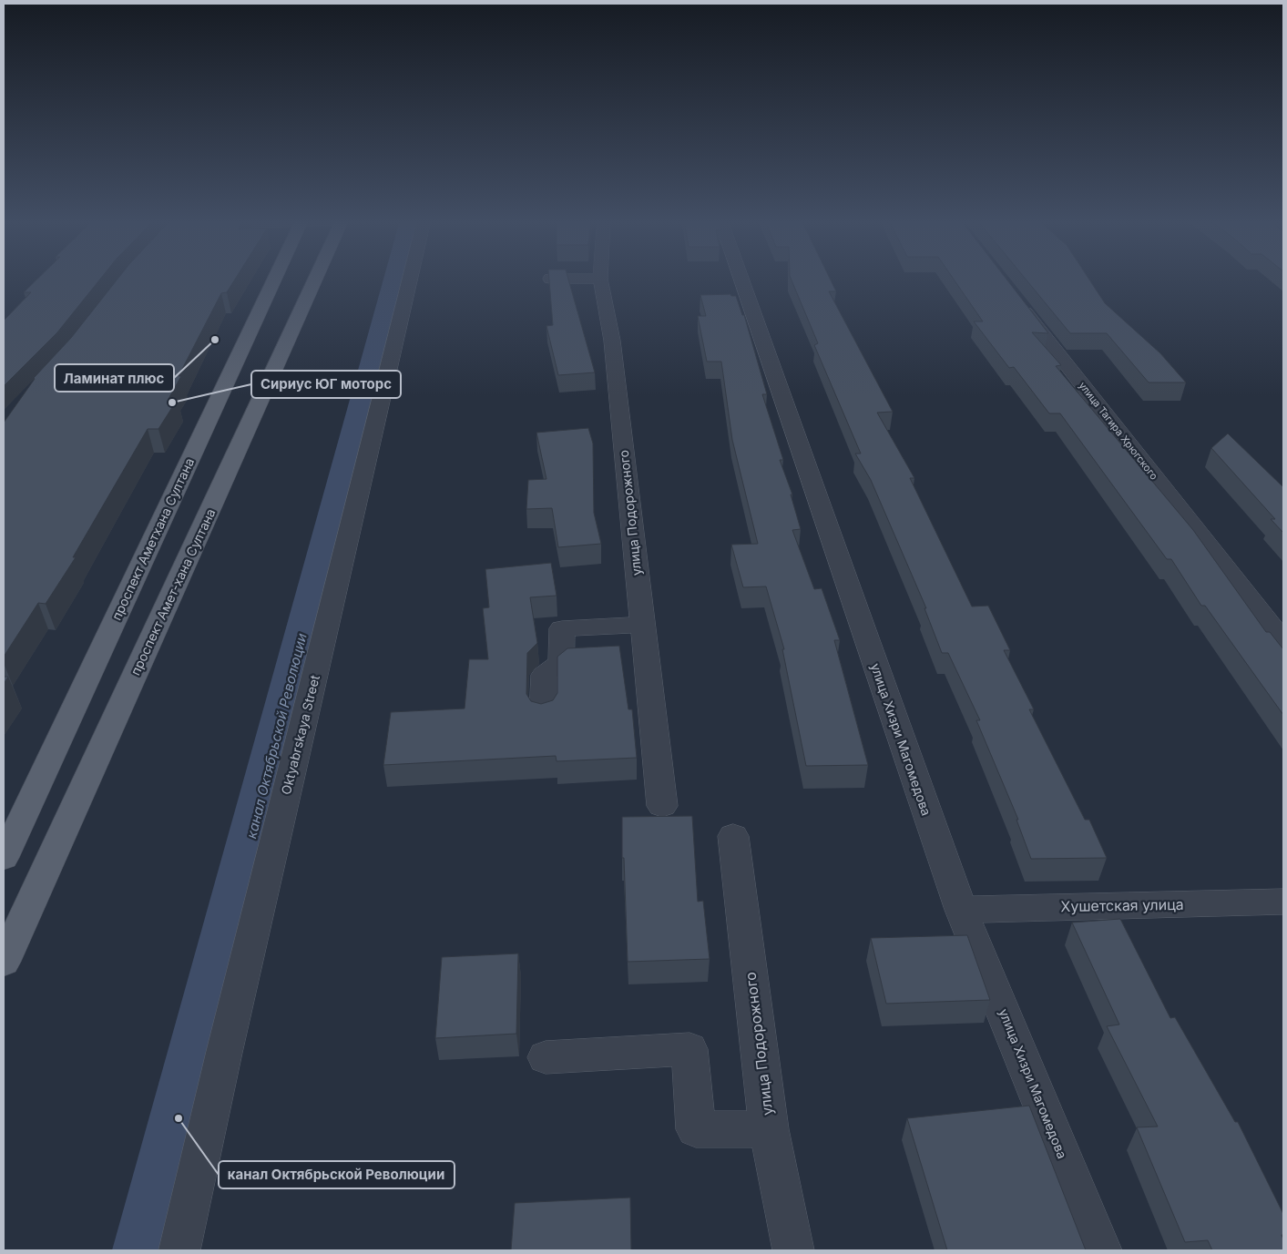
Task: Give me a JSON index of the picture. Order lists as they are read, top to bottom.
{
  "streets": {
    "main road": ["проспект Аметхана Султана", "проспект Амет-хана Султана"],
    "street": [
      "улица Тагира Хрюгского",
      "улица Подорожного",
      "Oktyabrskaya Street",
      "улица Хизри Магомедова",
      "Хушетская улица"
    ]
  },
  "crossings": [
    ["улица Хизри Магомедова", "Хушетская улица"]
  ],
  "water": ["канал Октябрьской Революции"],
  "places": ["Ламинат плюс", "Сириус ЮГ моторс", "канал Октябрьской Революции"]
}
